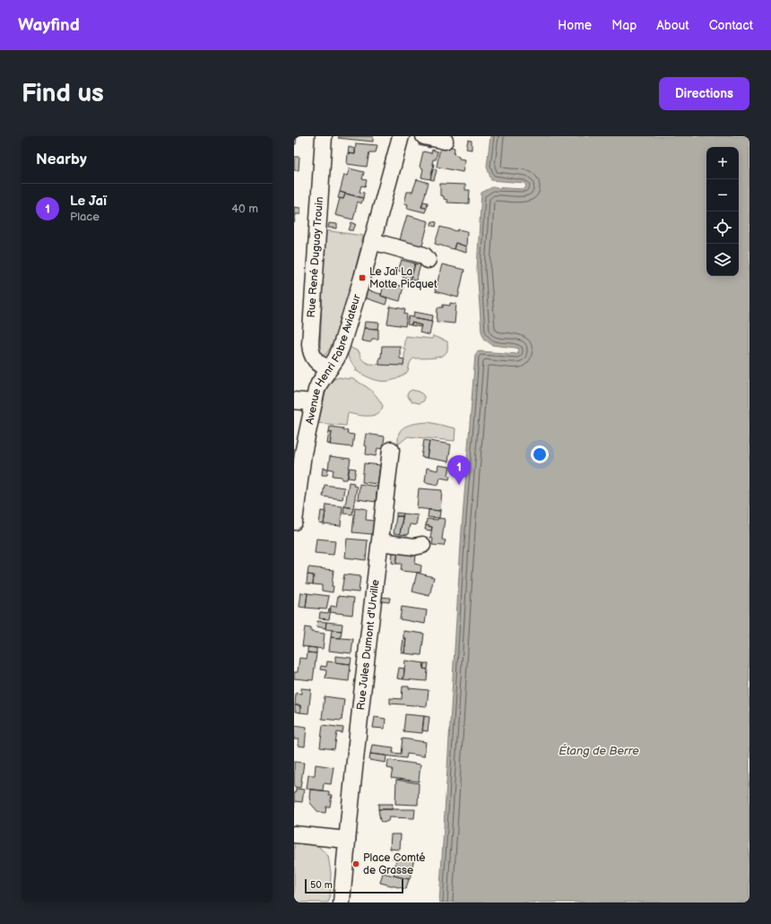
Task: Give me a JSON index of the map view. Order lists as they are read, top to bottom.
{
  "streets": {
    "street": ["Rue René Duguay Trouin", "Avenue Henri Fabre Aviateur", "Rue Jules Dumont d'Urville"]
  },
  "crossings": [
    ["Rue René Duguay Trouin", "Avenue Henri Fabre Aviateur"]
  ],
  "water": ["Étang de Berre"],
  "places": {
    "transit": ["Le Jaï La Motte Picquet"],
    "other": ["Place Comté de Grasse"]
  },
  "scale_bar": "50 m",
  "page": {
    "header": "Wayfind",
    "nav": [
      "Home",
      "Map",
      "About",
      "Contact"
    ],
    "buttons": "Directions",
    "title": "Find us",
    "heading": "Nearby",
    "map_buttons": ["+", "−"],
    "list": [
      {
        "mark": "1",
        "name": "Le Jaï",
        "note": "Place",
        "value": "40 m"
      }
    ],
    "pins": "1",
    "scale": "50 m"
  }
}
